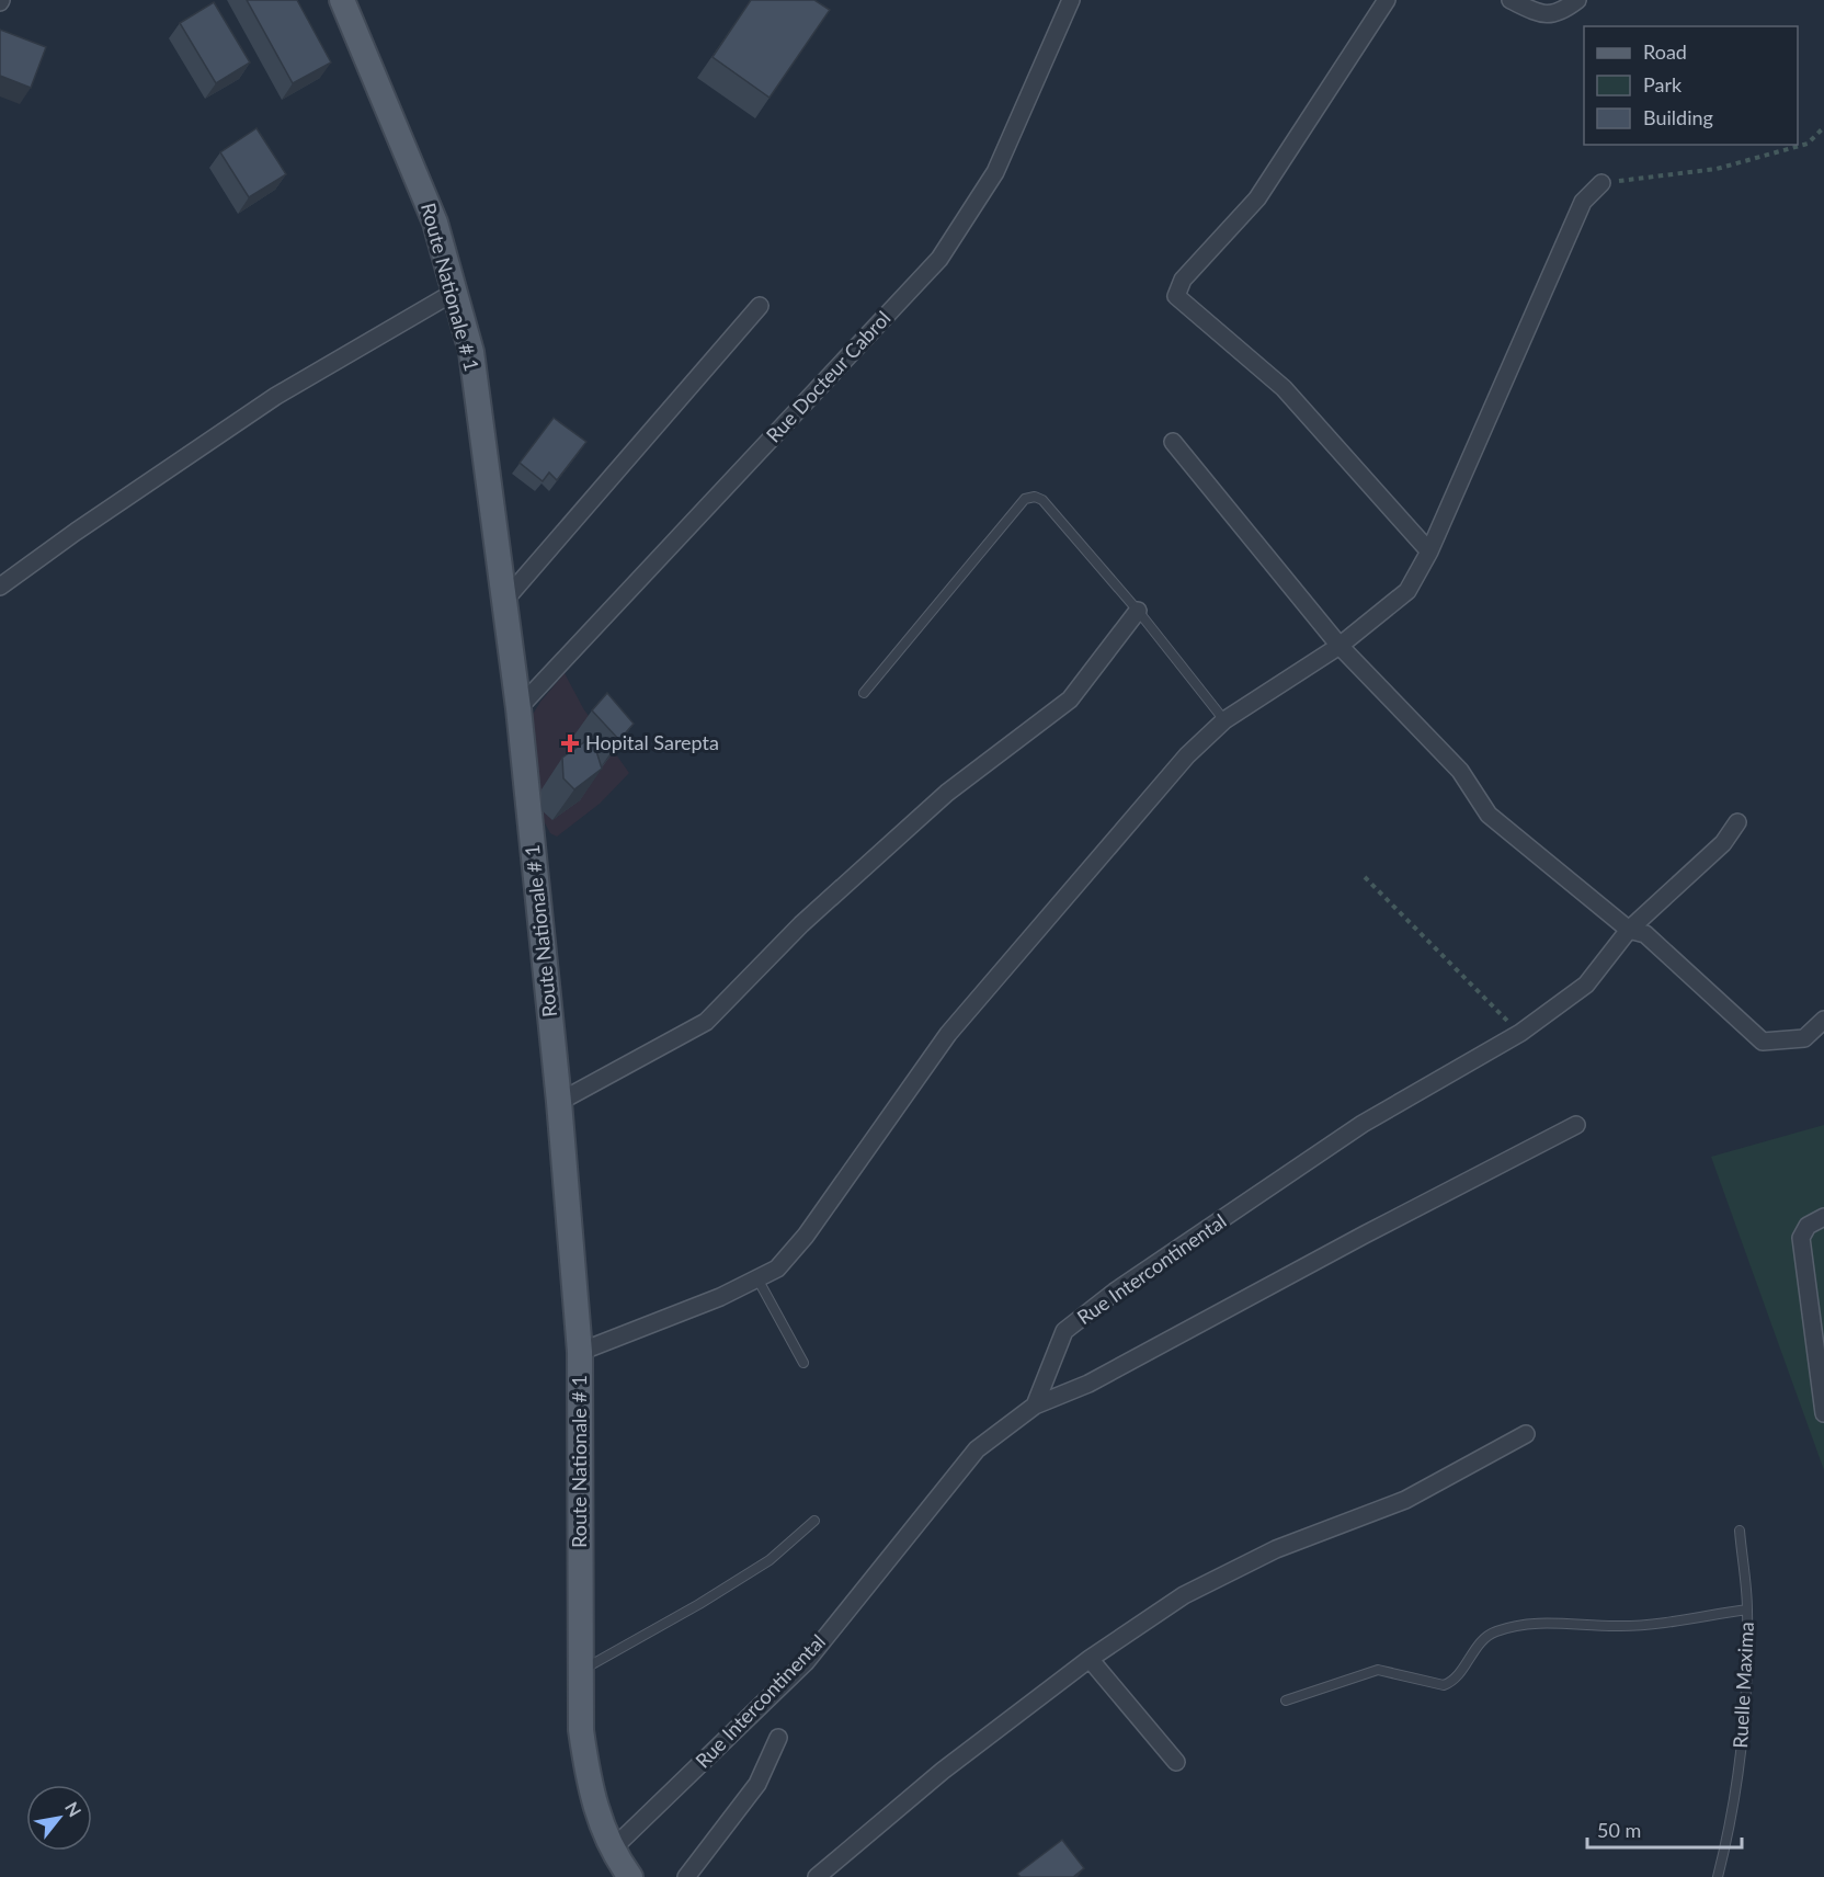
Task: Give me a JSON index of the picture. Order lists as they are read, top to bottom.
{
  "streets": {
    "main road": ["Route Nationale # 1"],
    "street": ["Rue Docteur Cabrol", "Rue Intercontinental"],
    "lane": ["Ruelle Maxima"]
  },
  "crossings": [
    ["Route Nationale # 1", "Rue Docteur Cabrol"],
    ["Route Nationale # 1", "Rue Intercontinental"]
  ],
  "places": {
    "health": ["Hopital Sarepta"]
  },
  "legend": ["Road", "Park", "Building"],
  "scale_bar": "50 m",
  "north": "top right"
}
